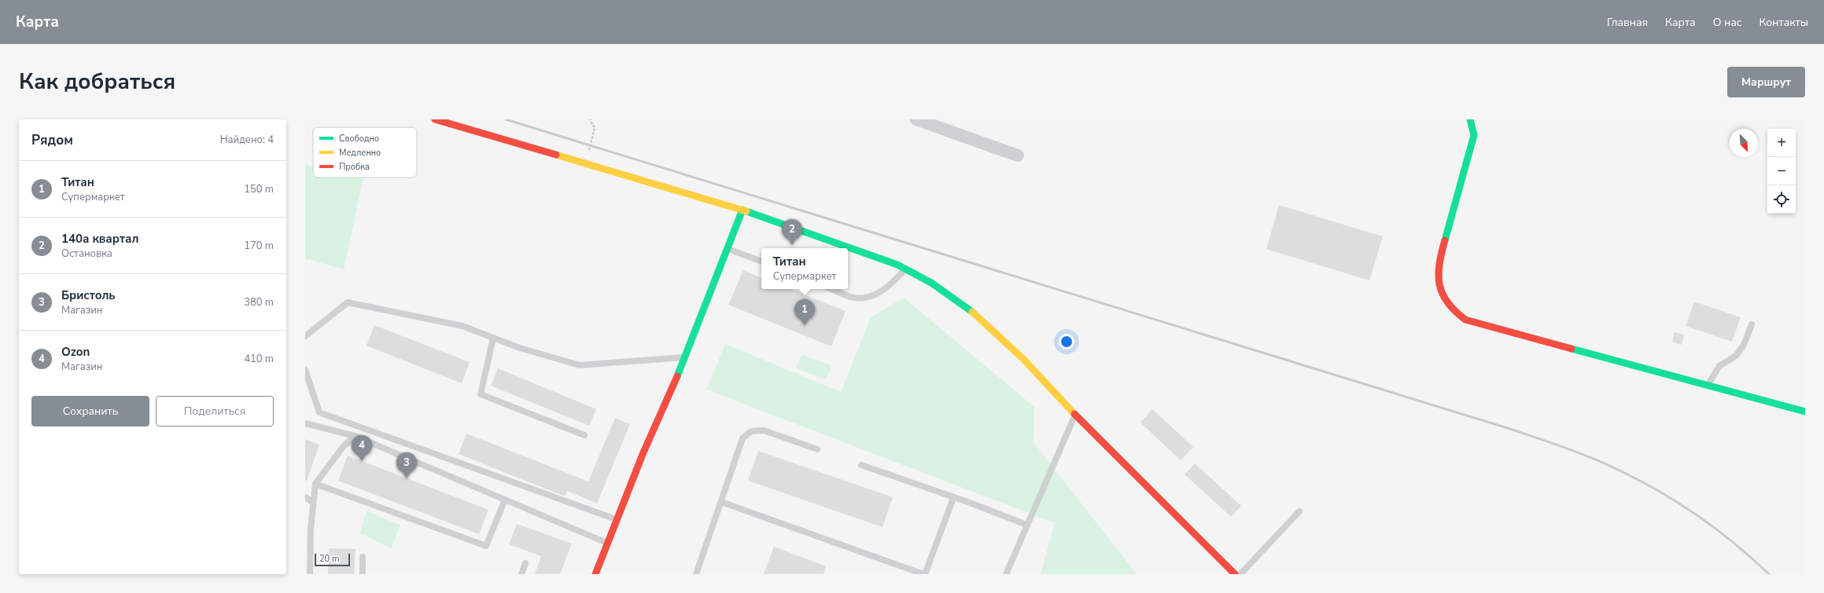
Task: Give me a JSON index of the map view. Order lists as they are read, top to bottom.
{
  "legend": ["Свободно", "Медленно", "Пробка"],
  "scale_bar": "20 m",
  "north": "bottom right",
  "page": {
    "header": "Карта",
    "nav": [
      "Главная",
      "Карта",
      "О нас",
      "Контакты"
    ],
    "title": "Как добраться",
    "buttons": [
      "Маршрут",
      ["Сохранить", "Поделиться"]
    ],
    "heading": ["Рядом", "Найдено: 4"],
    "map_buttons": ["+", "−"],
    "list": [
      {
        "mark": "1",
        "name": "Титан",
        "note": "Супермаркет",
        "value": "150 m"
      },
      {
        "mark": "2",
        "name": "140а квартал",
        "note": "Остановка",
        "value": "170 m"
      },
      {
        "mark": "3",
        "name": "Бристоль",
        "note": "Магазин",
        "value": "380 m"
      },
      {
        "mark": "4",
        "name": "Ozon",
        "note": "Магазин",
        "value": "410 m"
      }
    ],
    "pins": [
      "2",
      "1",
      "4",
      "3"
    ],
    "popup": ["Титан", "Супермаркет"],
    "scale": "20 m"
  }
}
